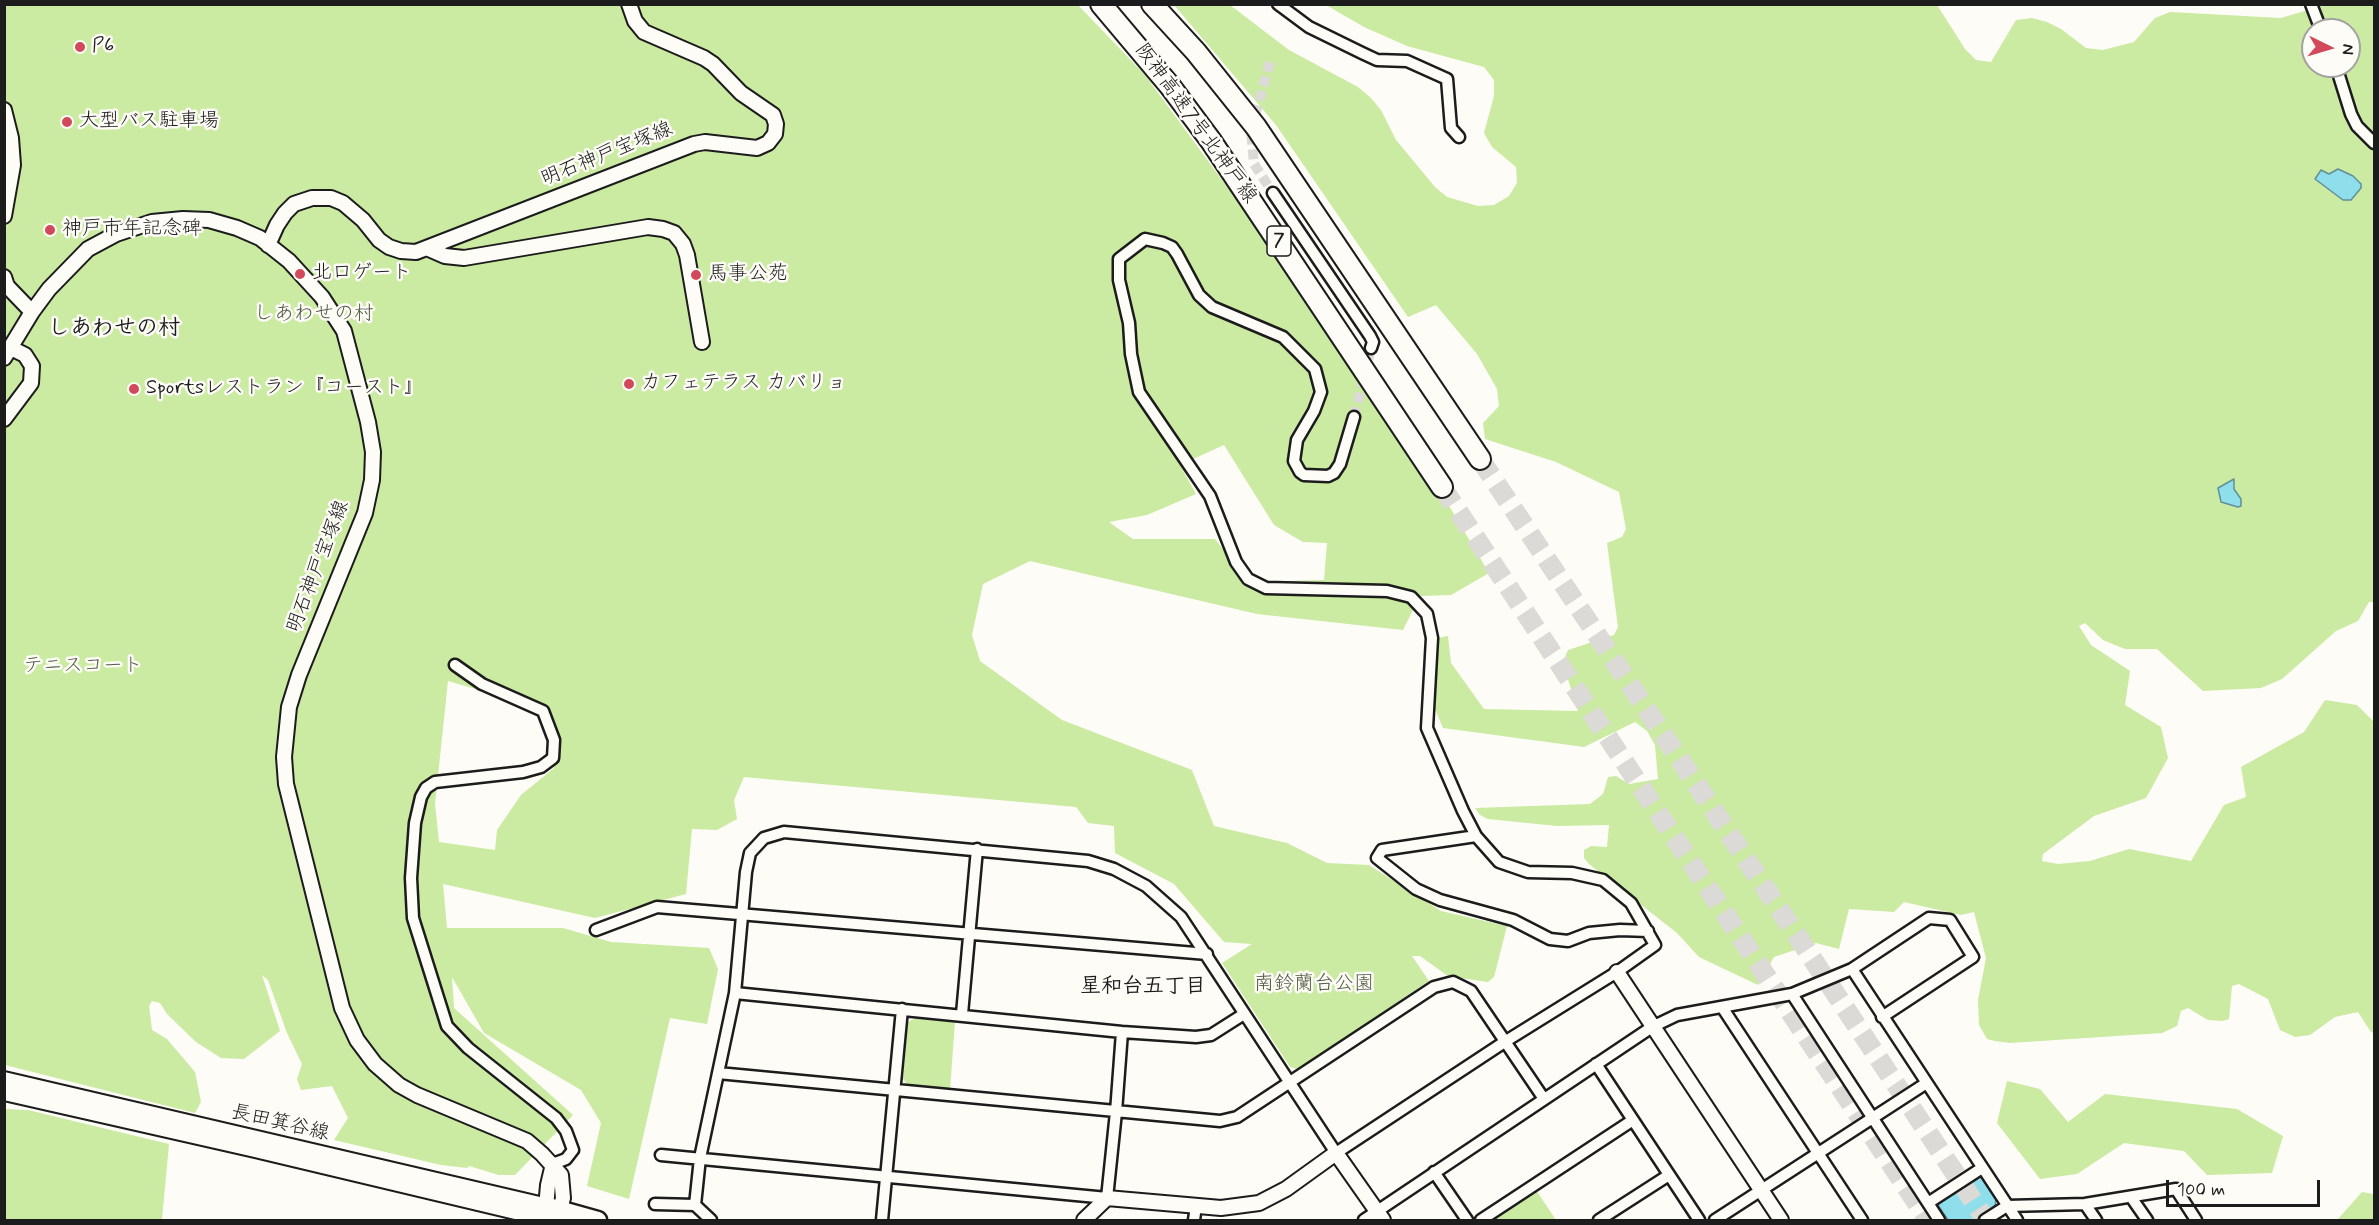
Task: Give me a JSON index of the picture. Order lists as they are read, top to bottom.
{
  "streets": {
    "highway": ["阪神高速7号北神戸線", "7"],
    "street": ["明石神戸宝塚線", "長田箕谷線"]
  },
  "crossings": [
    ["明石神戸宝塚線", "長田箕谷線"]
  ],
  "districts": ["しあわせの村", "星和台五丁目"],
  "parks": ["しあわせの村", "テニスコート", "南鈴蘭台公園"],
  "places": [
    "P6",
    "大型バス駐車場",
    "神戸市年記念碑",
    "北口ゲート",
    "馬事公苑",
    "カフェテラス カバリョ",
    "Sportsレストラン『コースト』"
  ],
  "scale_bar": "100 m",
  "north": "right"
}
